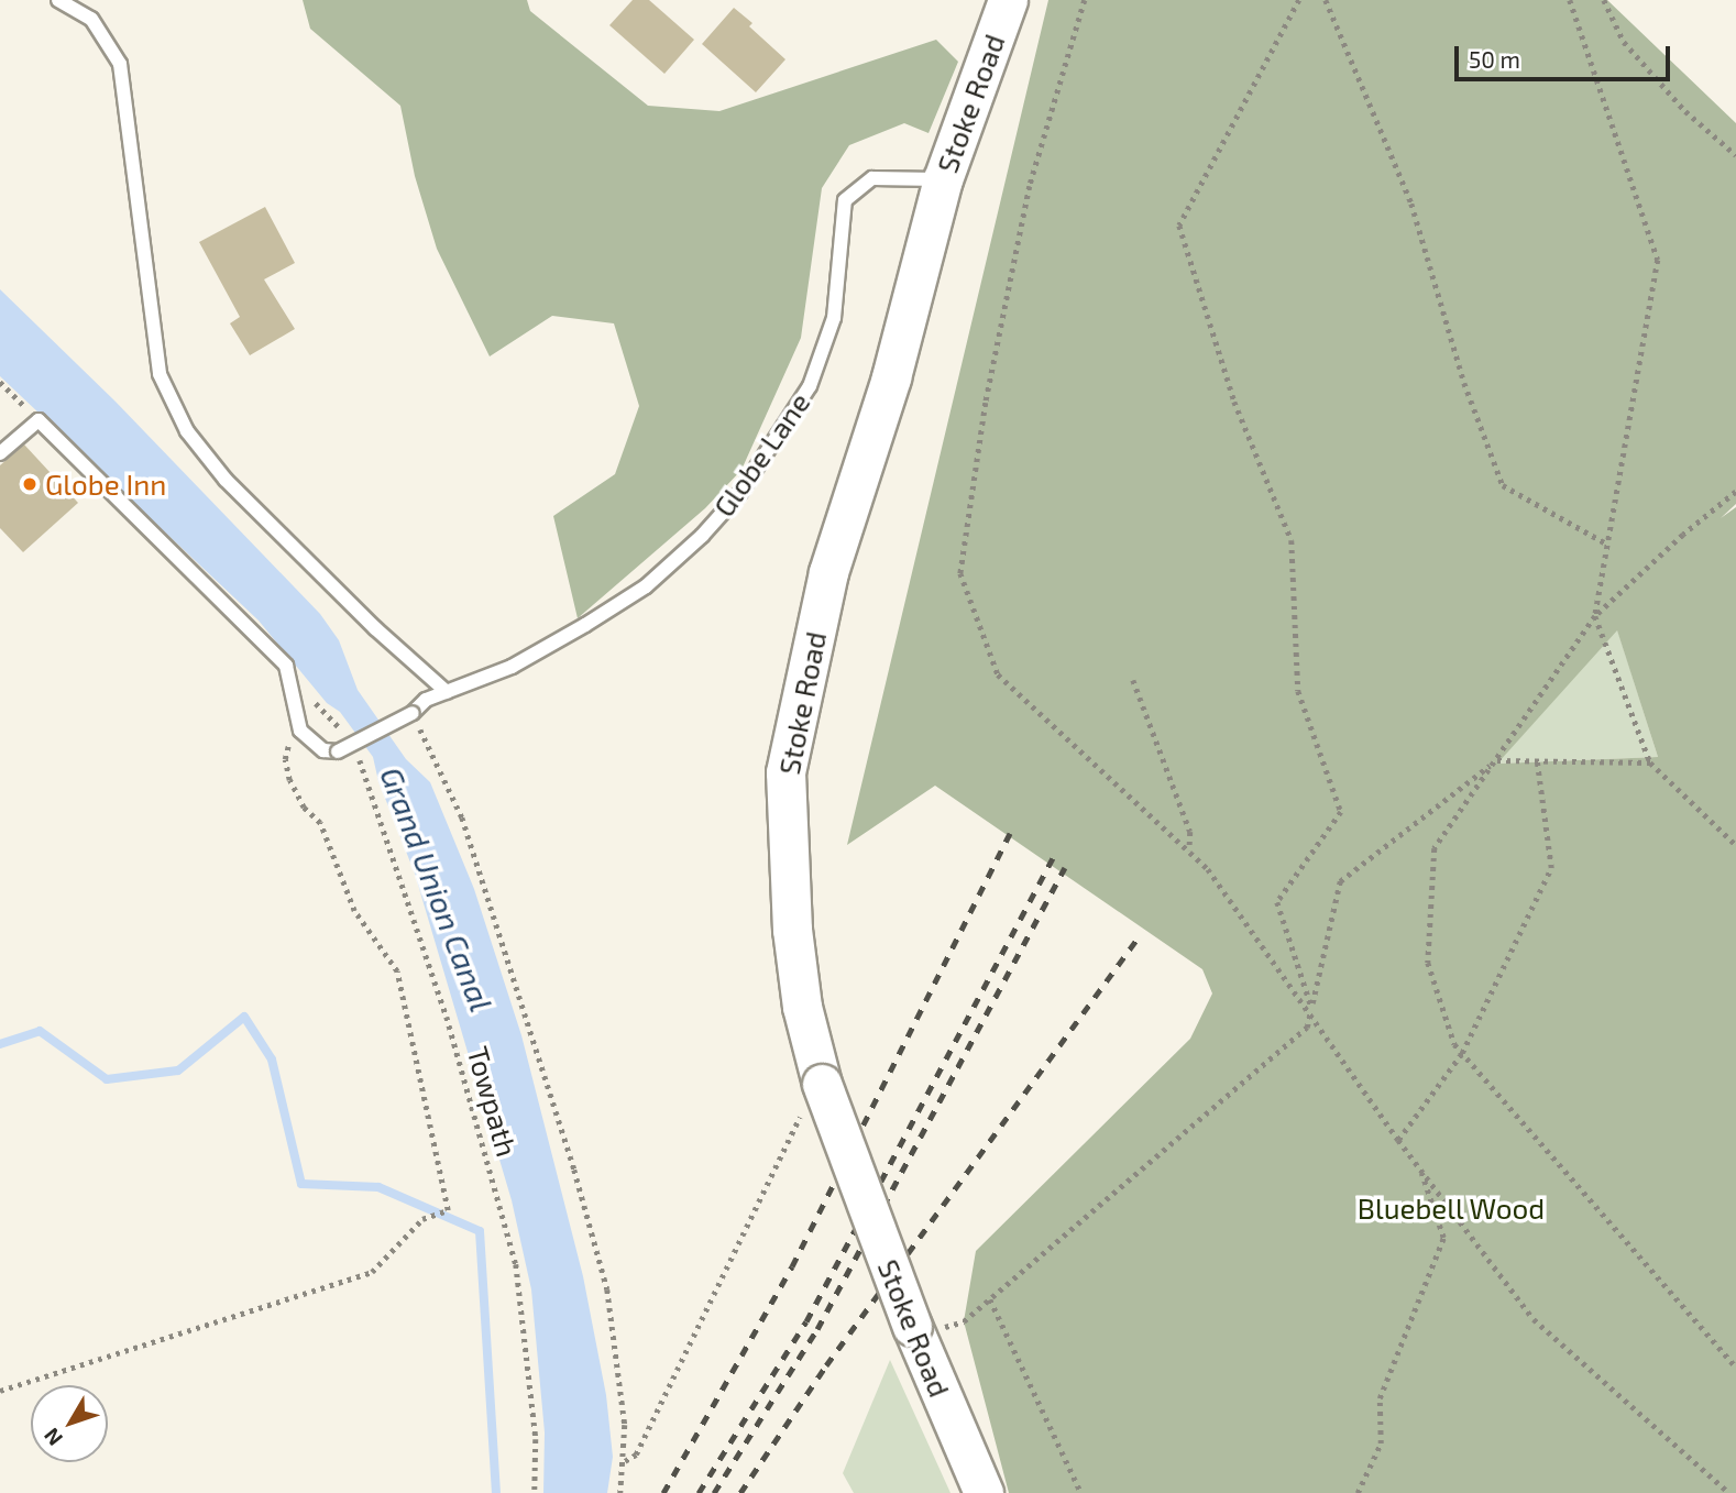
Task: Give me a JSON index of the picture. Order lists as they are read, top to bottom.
{
  "streets": {
    "street": ["Stoke Road"],
    "lane": ["Globe Lane"],
    "path": ["Towpath"]
  },
  "crossings": [
    ["Stoke Road", "Globe Lane"]
  ],
  "water": ["Grand Union Canal"],
  "parks": ["Bluebell Wood"],
  "places": ["Globe Inn"],
  "scale_bar": "50 m",
  "north": "bottom left"
}
